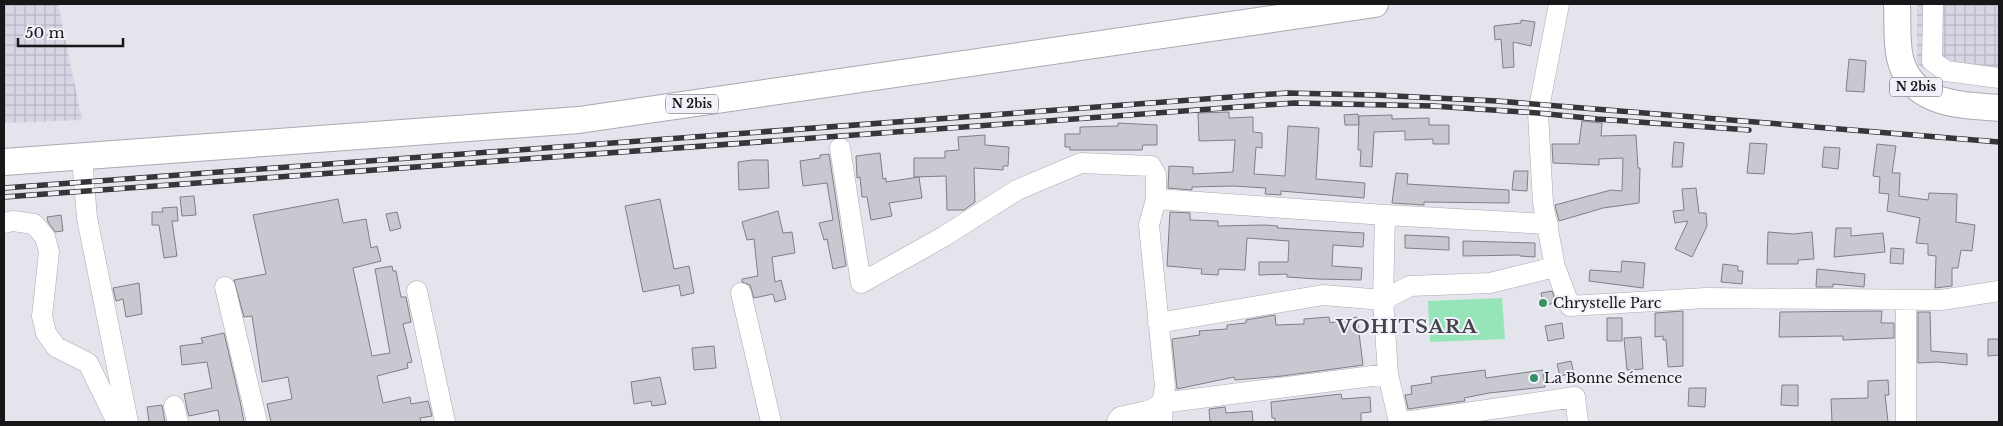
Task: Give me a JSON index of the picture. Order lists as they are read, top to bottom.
{
  "streets": {
    "main road": ["N 2bis"]
  },
  "districts": ["VOHITSARA"],
  "places": ["Chrystelle Parc", "La Bonne Sémence"],
  "scale_bar": "50 m"
}
